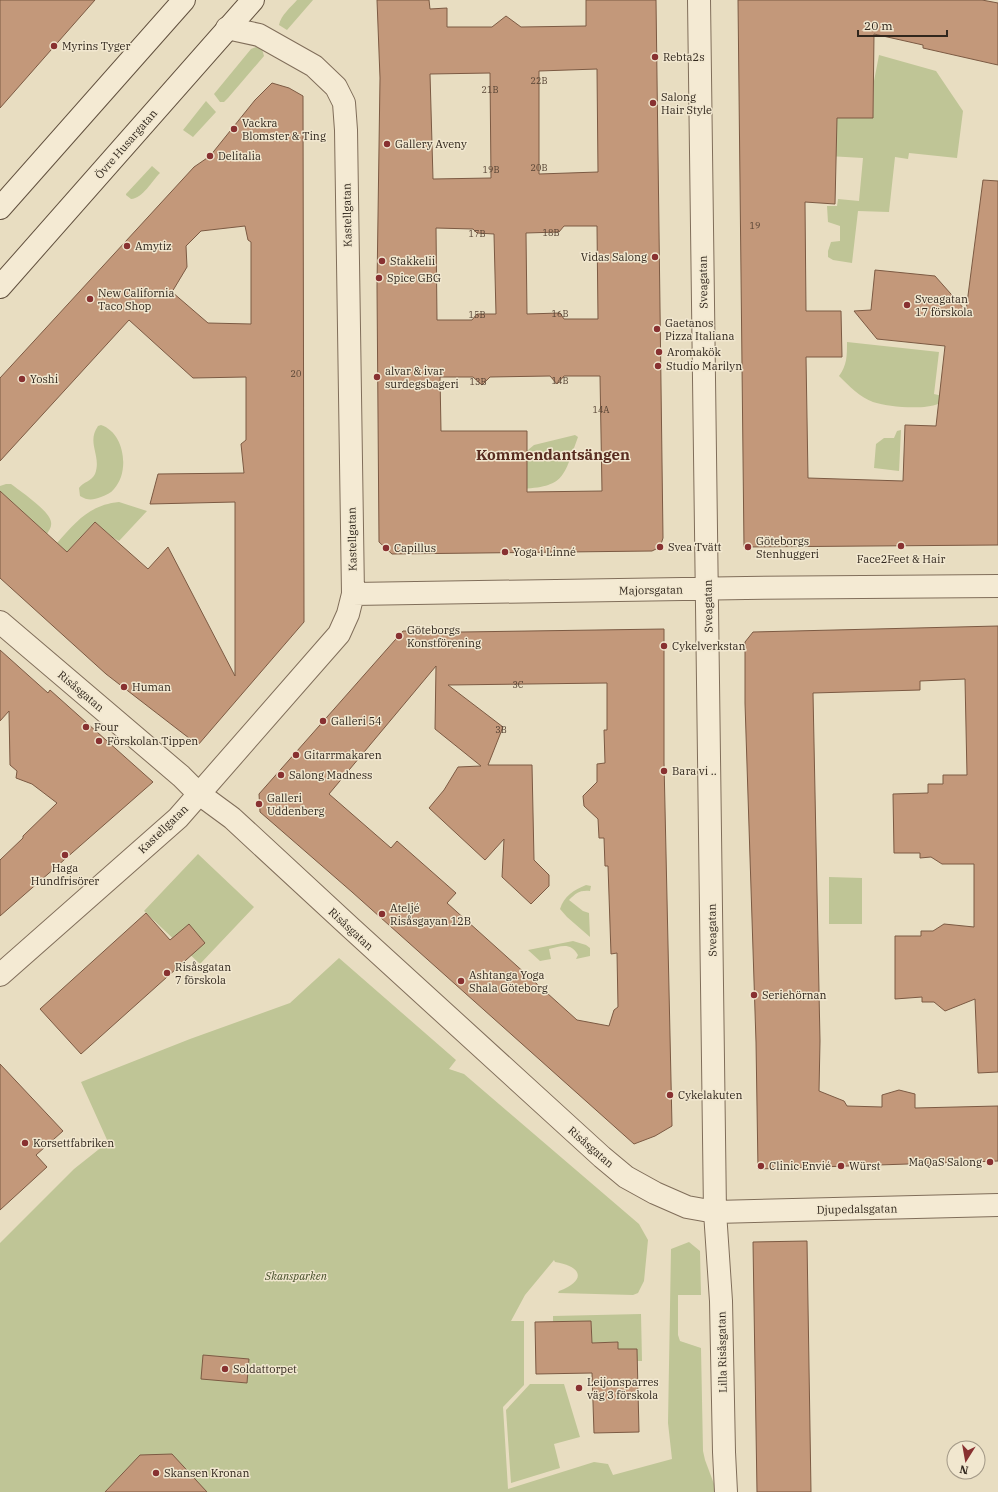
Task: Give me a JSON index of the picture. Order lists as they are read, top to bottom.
{
  "streets": {
    "street": [
      "Övre Husargatan",
      "Kastellgatan",
      "Sveagatan",
      "Majorsgatan",
      "Risåsgatan",
      "Djupedalsgatan",
      "Lilla Risåsgatan"
    ]
  },
  "crossings": [
    ["Övre Husargatan", "Kastellgatan"],
    ["Kastellgatan", "Majorsgatan"],
    ["Kastellgatan", "Risåsgatan"],
    ["Sveagatan", "Majorsgatan"],
    ["Sveagatan", "Risåsgatan"],
    ["Sveagatan", "Djupedalsgatan"],
    ["Sveagatan", "Lilla Risåsgatan"],
    ["Risåsgatan", "Djupedalsgatan"],
    ["Risåsgatan", "Lilla Risåsgatan"],
    ["Djupedalsgatan", "Lilla Risåsgatan"]
  ],
  "districts": ["Kommendantsängen"],
  "parks": ["Skansparken"],
  "places": [
    "Myrins Tyger",
    "Rebta2s",
    "Salong Hair Style",
    "Vackra Blomster & Ting",
    "Gallery Aveny",
    "Delitalia",
    "Amytiz",
    "Vidas Salong",
    "Stakkelii",
    "Spice GBG",
    "New California Taco Shop",
    "Sveagatan 17 förskola",
    "Gaetanos Pizza Italiana",
    "Aromakök",
    "Studio Marilyn",
    "alvar & ivar surdegsbageri",
    "Yoshi",
    "Face2Feet & Hair",
    "Svea Tvätt",
    "Göteborgs Stenhuggeri",
    "Capillus",
    "Yoga i Linné",
    "Göteborgs Konstförening",
    "Cykelverkstan",
    "Human",
    "Galleri 54",
    "Four",
    "Förskolan Tippen",
    "Gitarrmakaren",
    "Bara vi ..",
    "Salong Madness",
    "Galleri Uddenberg",
    "Haga Hundfrisörer",
    "Ateljé Risåsgayan 12B",
    "Risåsgatan 7 förskola",
    "Ashtanga Yoga Shala Göteborg",
    "Seriehörnan",
    "Cykelakuten",
    "Korsettfabriken",
    "MaQaS Salong",
    "Clinic Envié",
    "Würst",
    "Soldattorpet",
    "Leijonsparres väg 3 förskola",
    "Skansen Kronan"
  ],
  "house_numbers": [
    "22B",
    "21B",
    "20B",
    "19B",
    "19",
    "18B",
    "17B",
    "16B",
    "15B",
    "20",
    "14B",
    "13B",
    "14A",
    "3C",
    "3B"
  ],
  "scale_bar": "20 m",
  "north": "bottom"
}
